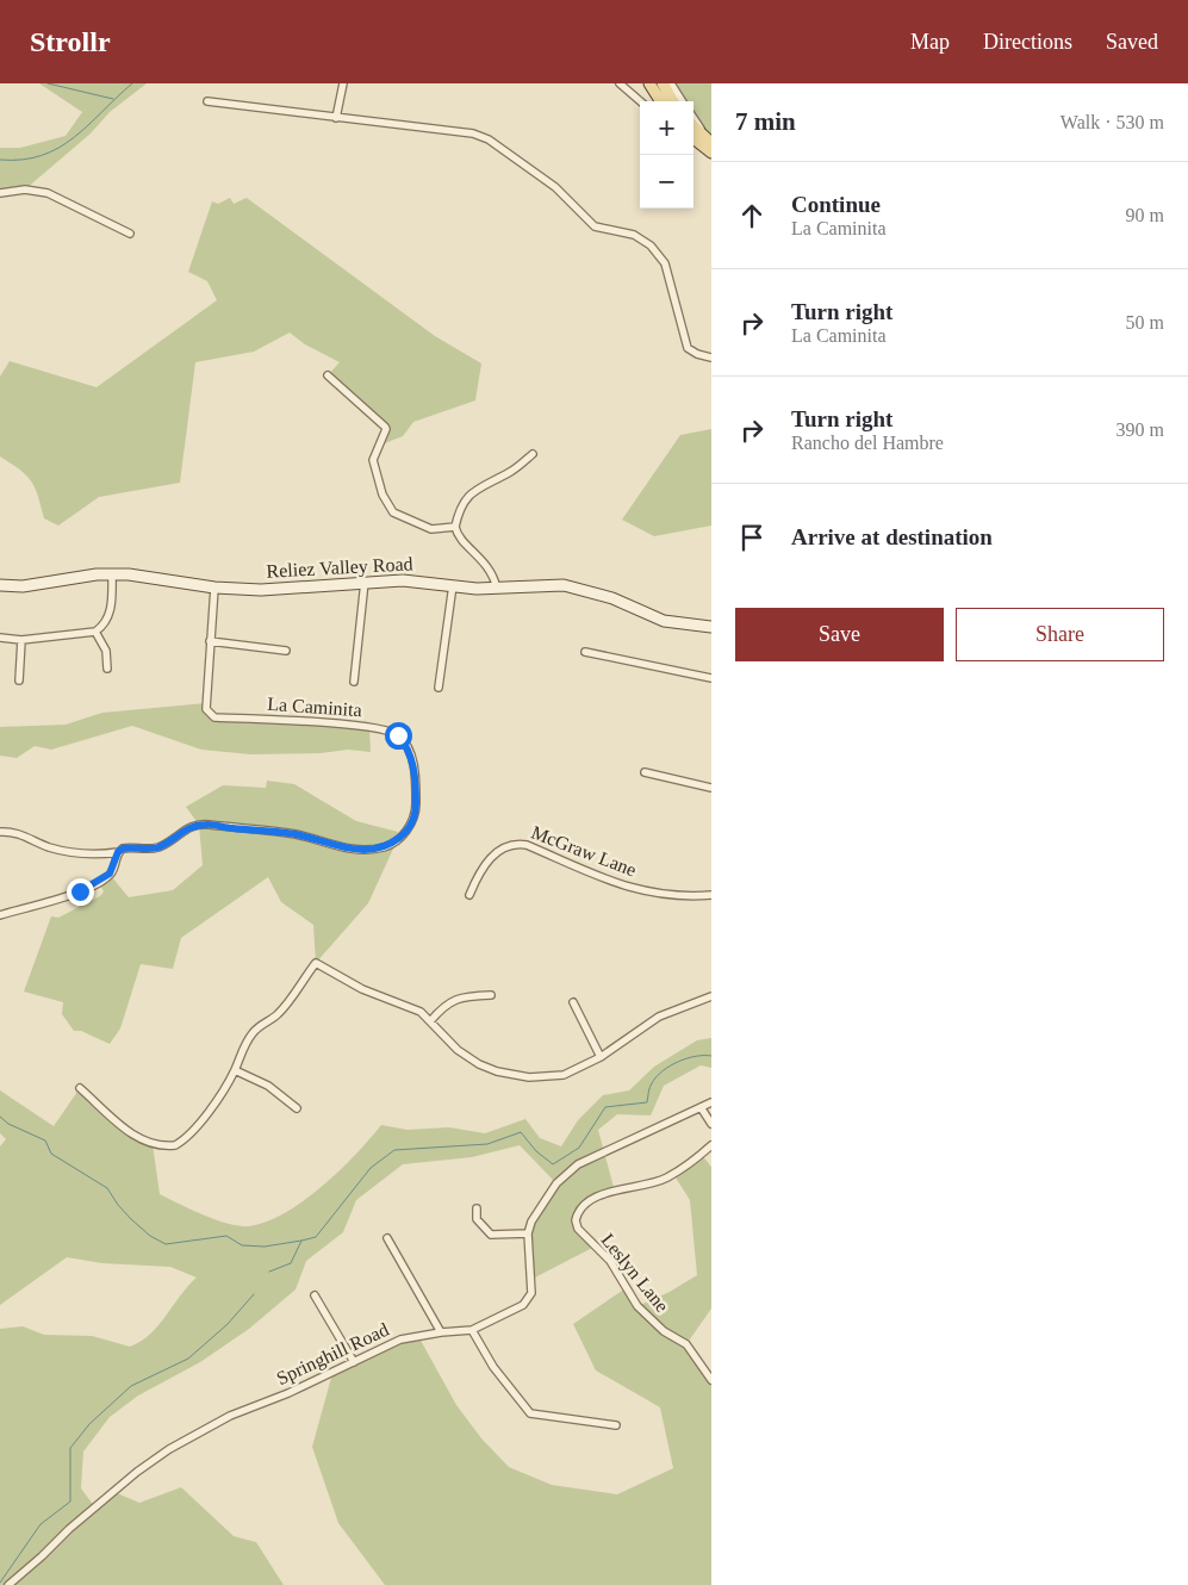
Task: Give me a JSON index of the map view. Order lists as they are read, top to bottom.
{
  "streets": {
    "main road": ["Reliez Valley Road"],
    "street": [
      "La Caminita",
      "McGraw Lane",
      "Leslyn Lane",
      "Springhill Road"
    ]
  },
  "crossings": [
    ["Reliez Valley Road", "La Caminita"]
  ],
  "page": {
    "header": "Strollr",
    "nav": ["Map", "Directions", "Saved"],
    "heading": ["7 min", "Walk · 530 m"],
    "map_buttons": ["+", "−"],
    "list": [
      ["Continue", "La Caminita", "90 m"],
      ["Turn right", "La Caminita", "50 m"],
      ["Turn right", "Rancho del Hambre", "390 m"],
      "Arrive at destination"
    ],
    "buttons": ["Save", "Share"]
  }
}
